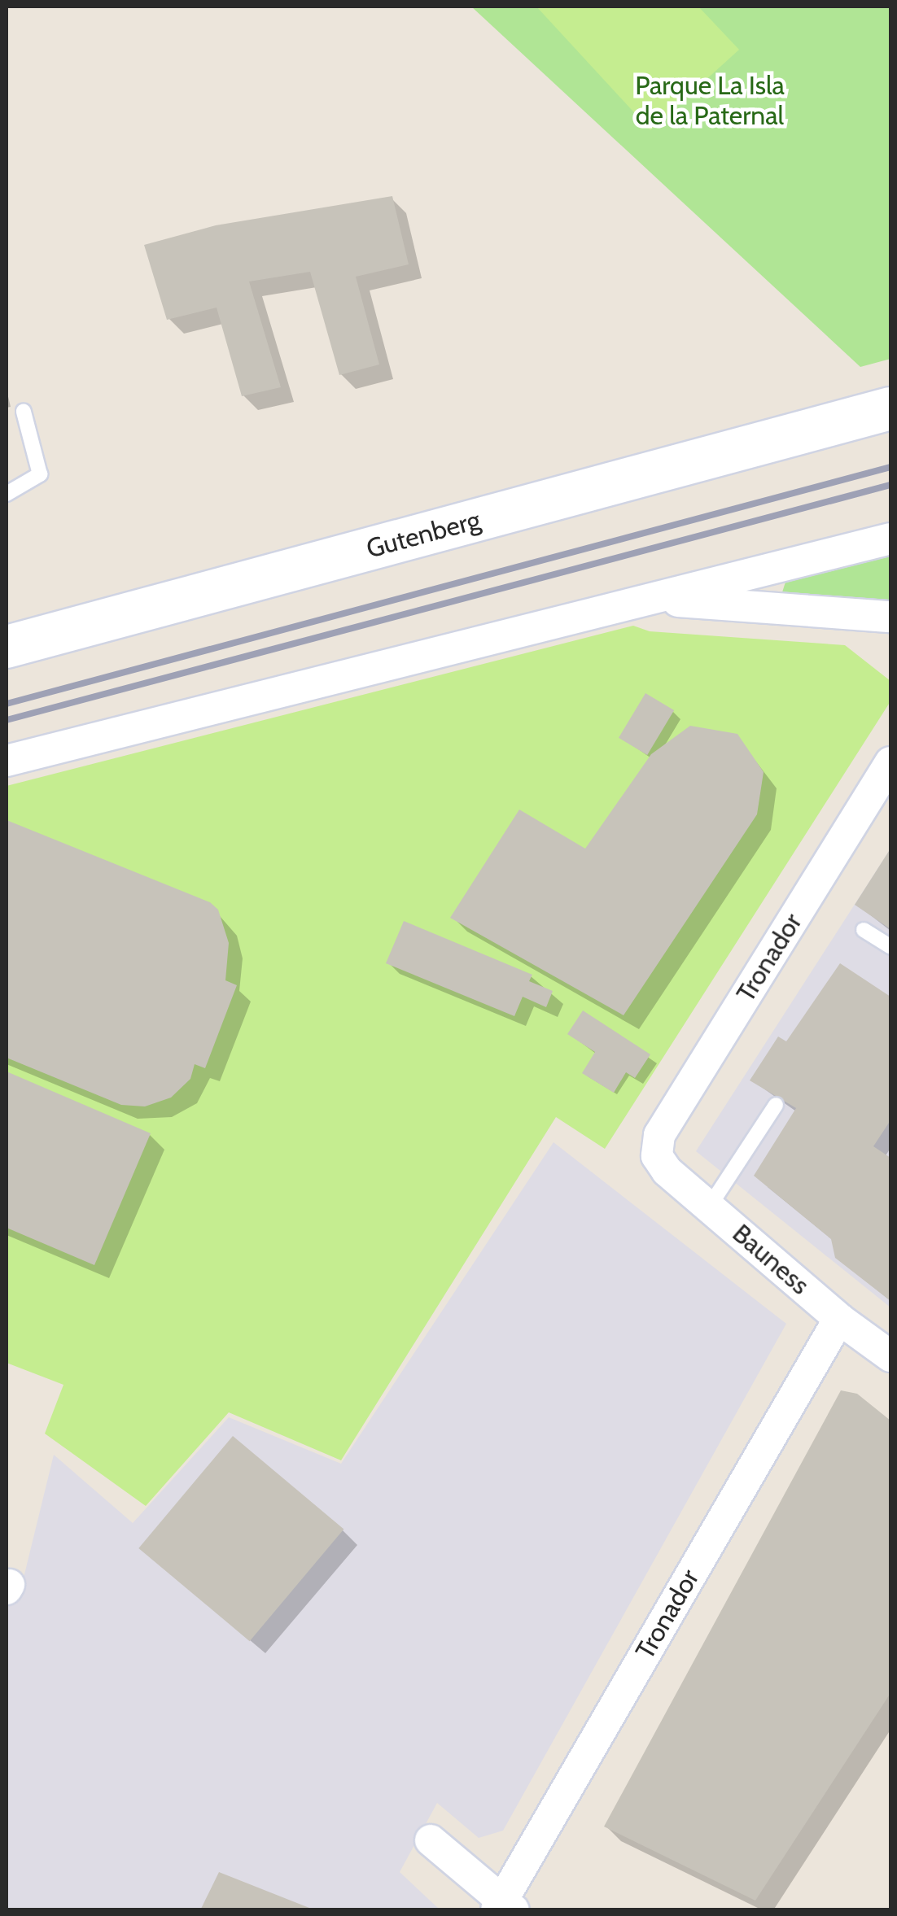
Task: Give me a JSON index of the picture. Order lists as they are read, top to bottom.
{
  "streets": {
    "street": ["Gutenberg", "Tronador", "Bauness"]
  },
  "crossings": [
    ["Tronador", "Bauness"]
  ],
  "parks": ["Parque La Isla de la Paternal"]
}
